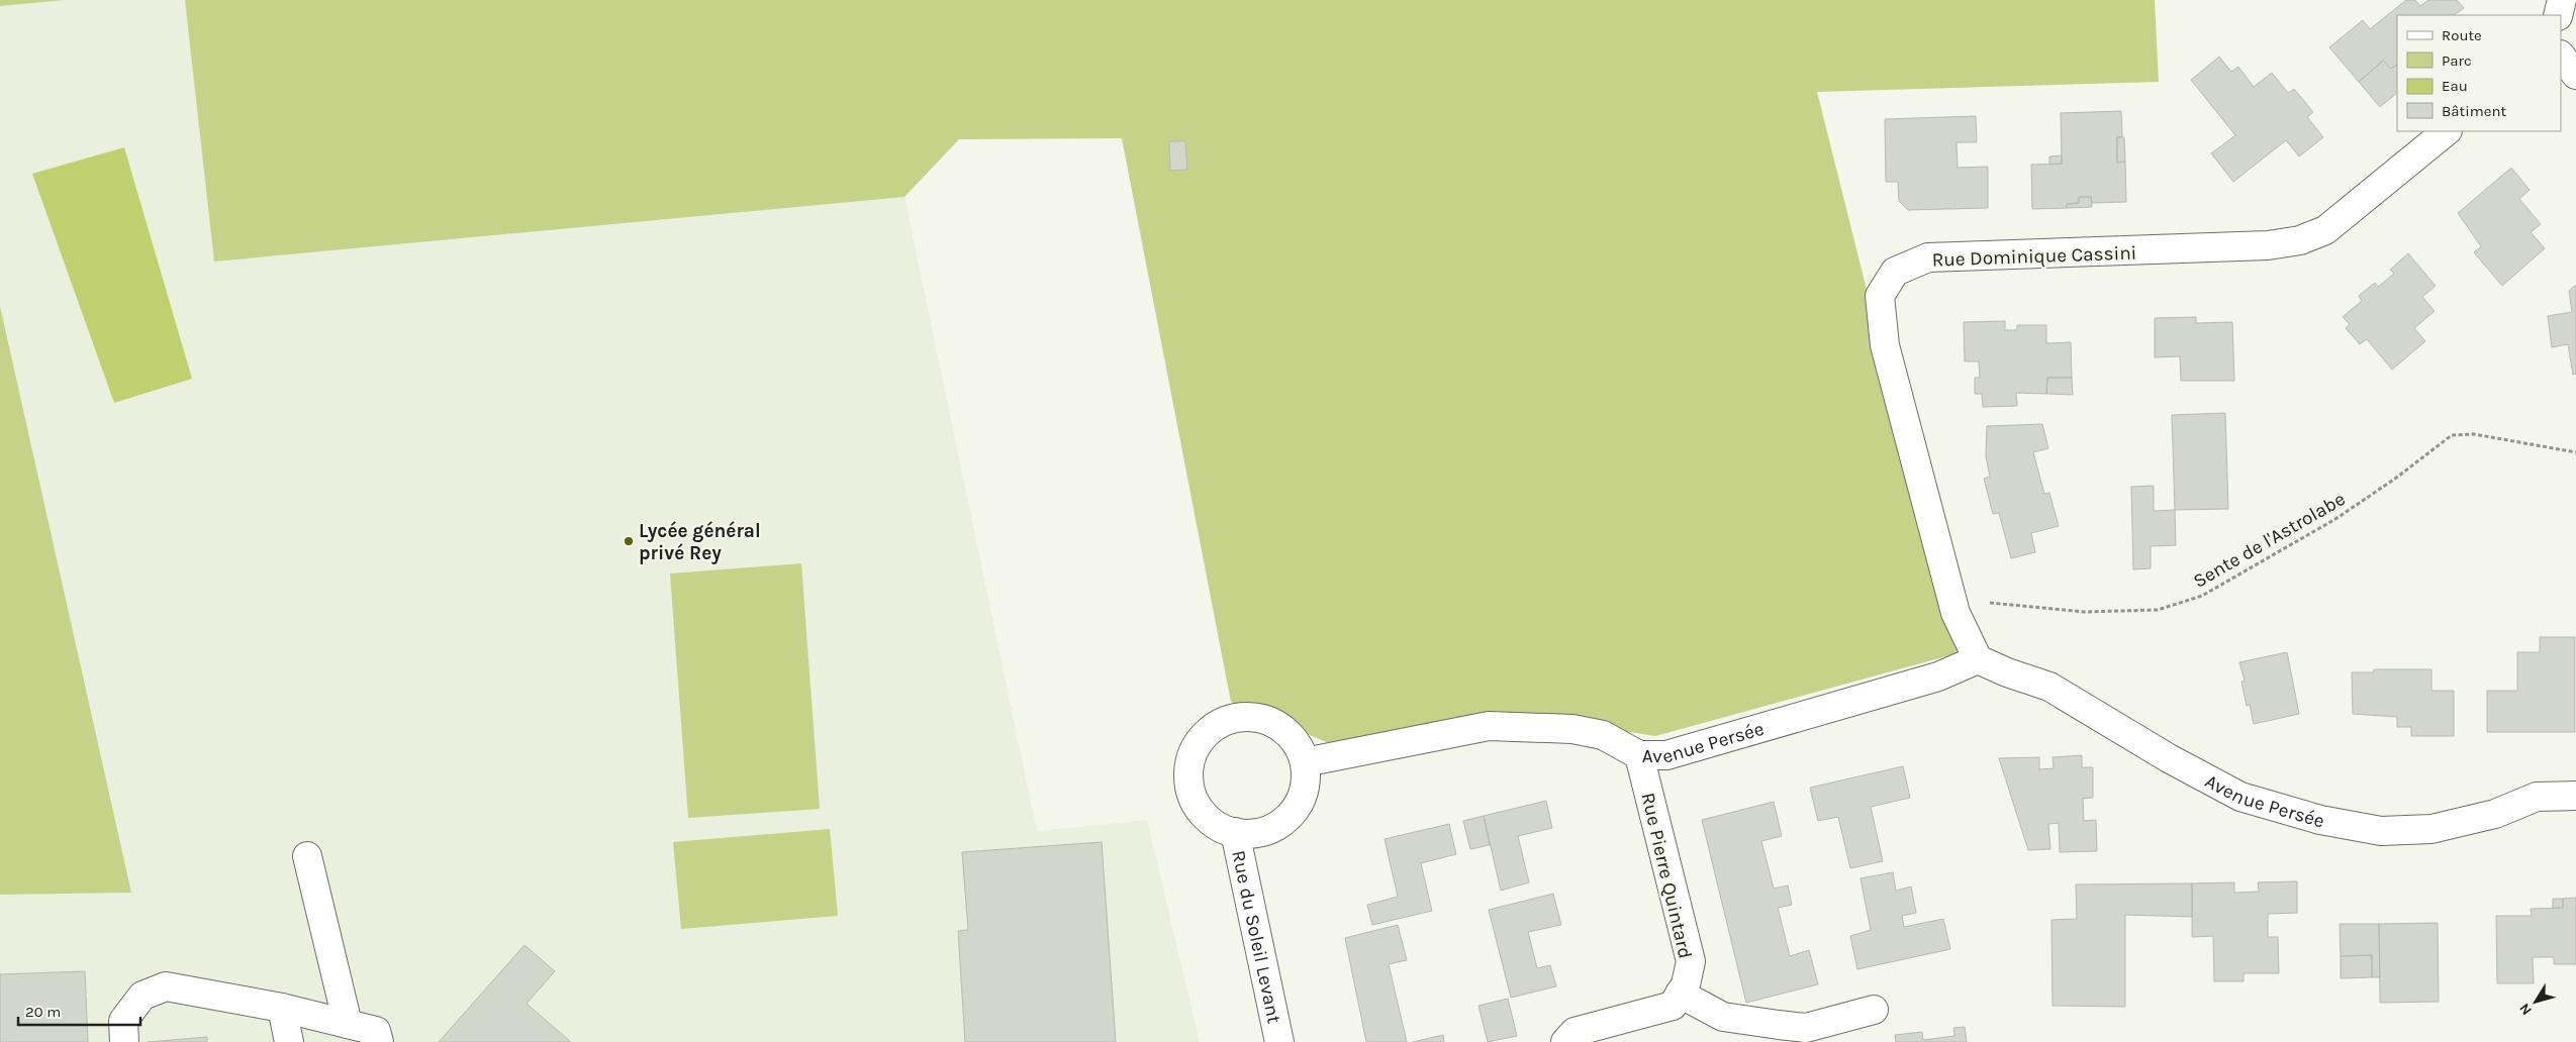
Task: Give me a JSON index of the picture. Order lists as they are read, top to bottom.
{
  "streets": {
    "street": [
      "Rue Dominique Cassini",
      "Avenue Persée",
      "Rue Pierre Quintard",
      "Rue du Soleil Levant"
    ],
    "path": ["Sente de l'Astrolabe"]
  },
  "crossings": [
    ["Rue Dominique Cassini", "Sente de l'Astrolabe"],
    ["Avenue Persée", "Rue Pierre Quintard"],
    ["Avenue Persée", "Rue du Soleil Levant"]
  ],
  "places": ["Lycée général privé Rey"],
  "legend": [
    "Route",
    "Parc",
    "Eau",
    "Bâtiment"
  ],
  "scale_bar": "20 m",
  "north": "bottom left"
}
